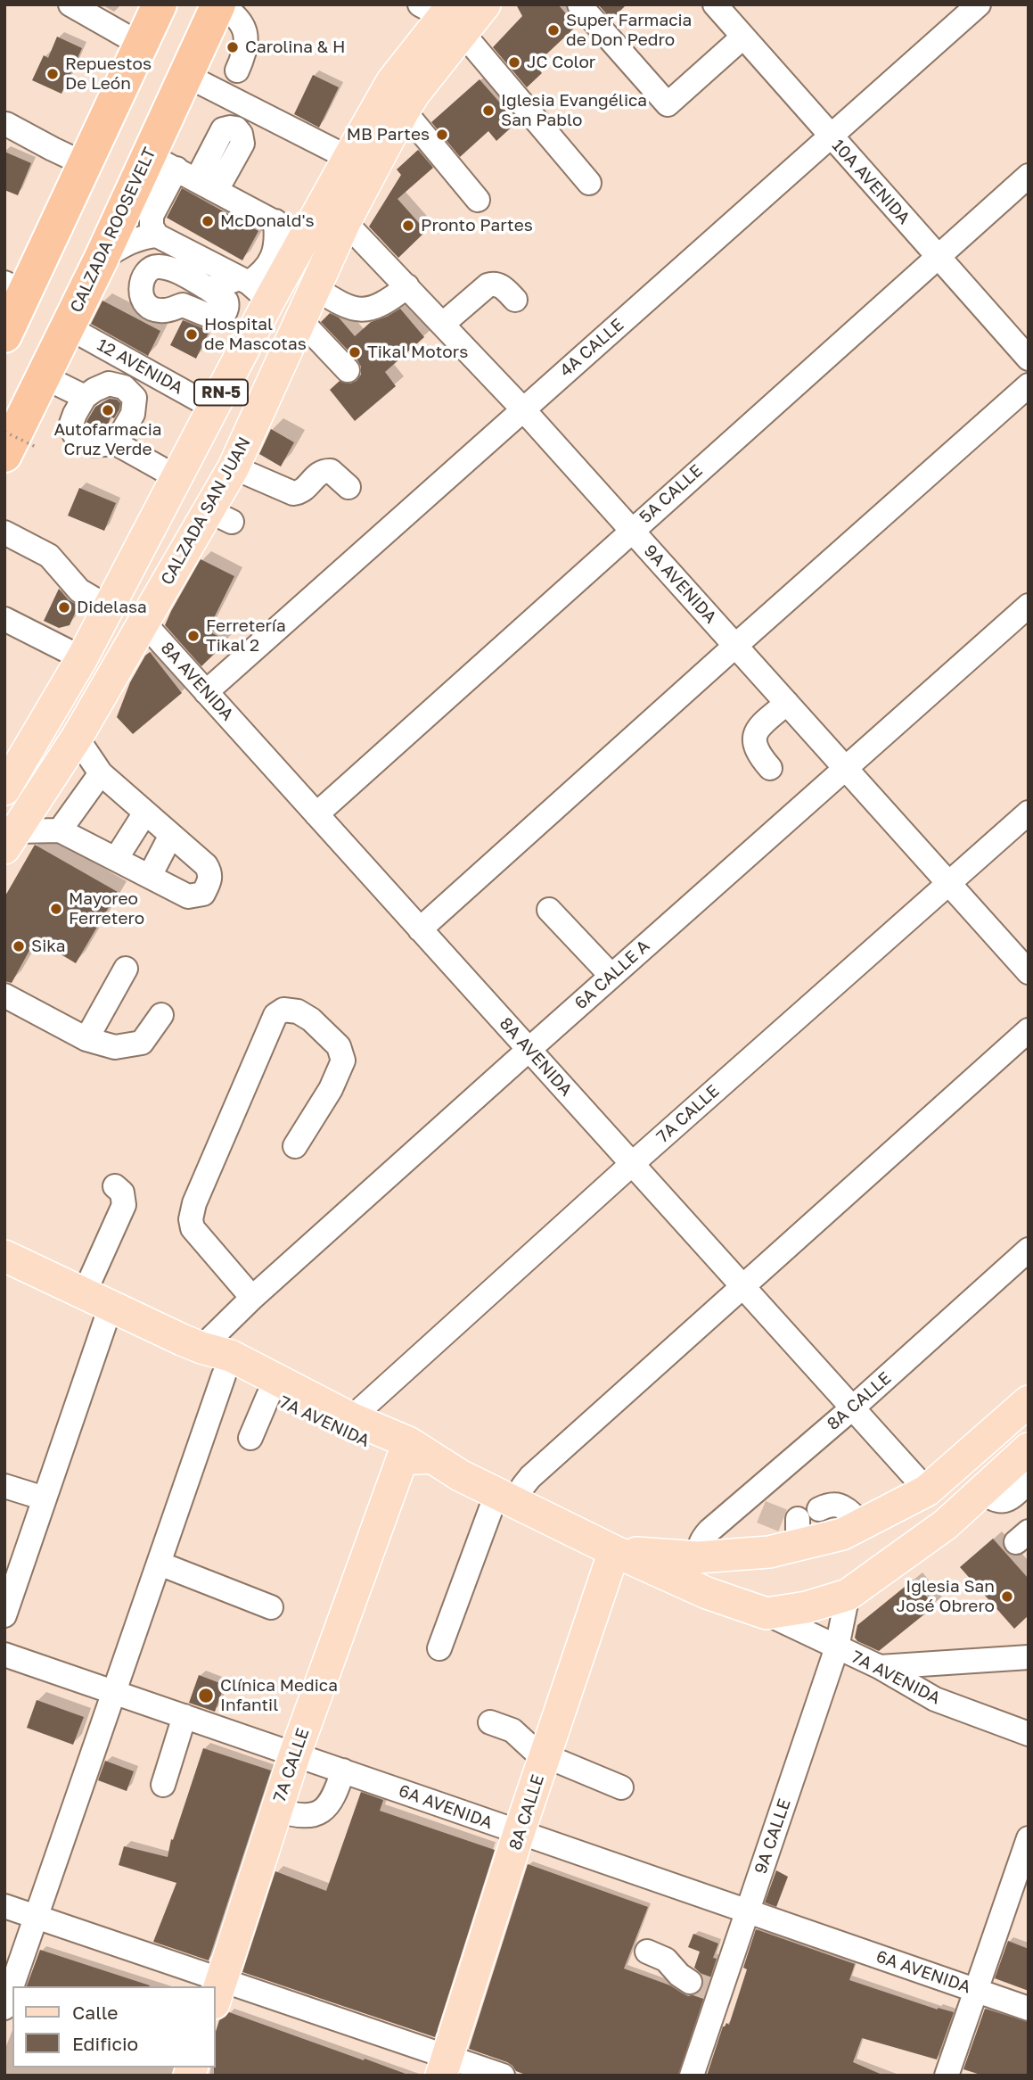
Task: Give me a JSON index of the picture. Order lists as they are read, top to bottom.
{
  "streets": {
    "highway": ["CALZADA ROOSEVELT"],
    "main road": [
      "RN-5",
      "CALZADA SAN JUAN",
      "7A CALLE",
      "8A CALLE",
      "7A AVENIDA"
    ],
    "street": [
      "10A AVENIDA",
      "4A CALLE",
      "12 AVENIDA",
      "5A CALLE",
      "9A AVENIDA",
      "8A AVENIDA",
      "6A CALLE A",
      "6A AVENIDA",
      "9A CALLE"
    ]
  },
  "crossings": [
    ["10A AVENIDA", "4A CALLE"],
    ["10A AVENIDA", "5A CALLE"],
    ["CALZADA ROOSEVELT", "12 AVENIDA"],
    ["CALZADA ROOSEVELT", "9A AVENIDA"],
    ["4A CALLE", "9A AVENIDA"],
    ["4A CALLE", "8A AVENIDA"],
    ["12 AVENIDA", "CALZADA SAN JUAN"],
    ["5A CALLE", "9A AVENIDA"],
    ["5A CALLE", "8A AVENIDA"],
    ["CALZADA SAN JUAN", "9A AVENIDA"],
    ["CALZADA SAN JUAN", "8A AVENIDA"],
    ["9A AVENIDA", "6A CALLE A"],
    ["9A AVENIDA", "7A CALLE"],
    ["8A AVENIDA", "6A CALLE A"],
    ["8A AVENIDA", "7A CALLE"],
    ["8A AVENIDA", "8A CALLE"],
    ["6A CALLE A", "7A AVENIDA"],
    ["7A CALLE", "7A AVENIDA"],
    ["7A CALLE", "6A AVENIDA"],
    ["8A CALLE", "7A AVENIDA"],
    ["8A CALLE", "6A AVENIDA"],
    ["7A AVENIDA", "9A CALLE"],
    ["6A AVENIDA", "9A CALLE"]
  ],
  "places": [
    "Super Farmacia de Don Pedro",
    "Carolina & H",
    "JC Color",
    "Repuestos De León",
    "Iglesia Evangélica San Pablo",
    "MB Partes",
    "McDonald's",
    "Pronto Partes",
    "Hospital de Mascotas",
    "Tikal Motors",
    "Autofarmacia Cruz Verde",
    "Didelasa",
    "Ferretería Tikal 2",
    "Mayoreo Ferretero",
    "Sika",
    "Iglesia San José Obrero",
    "Clínica Medica Infantil"
  ],
  "legend": ["Calle", "Edificio"]
}
